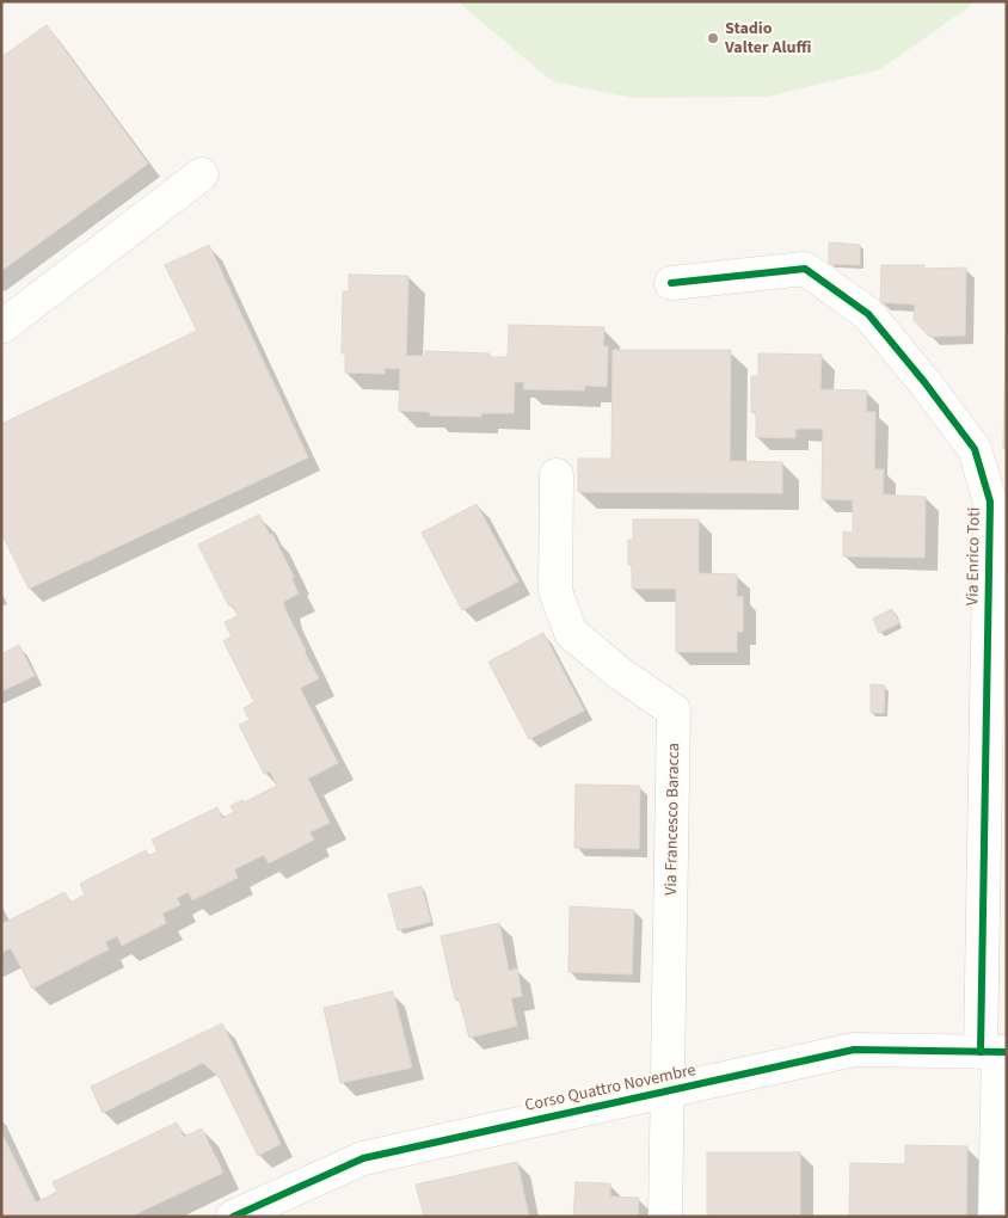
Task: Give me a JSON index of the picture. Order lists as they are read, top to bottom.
{
  "streets": {
    "street": ["Via Enrico Toti", "Via Francesco Baracca", "Corso Quattro Novembre"]
  },
  "crossings": [
    ["Via Enrico Toti", "Corso Quattro Novembre"],
    ["Via Francesco Baracca", "Corso Quattro Novembre"]
  ],
  "places": ["Stadio Valter Aluffi"]
}
